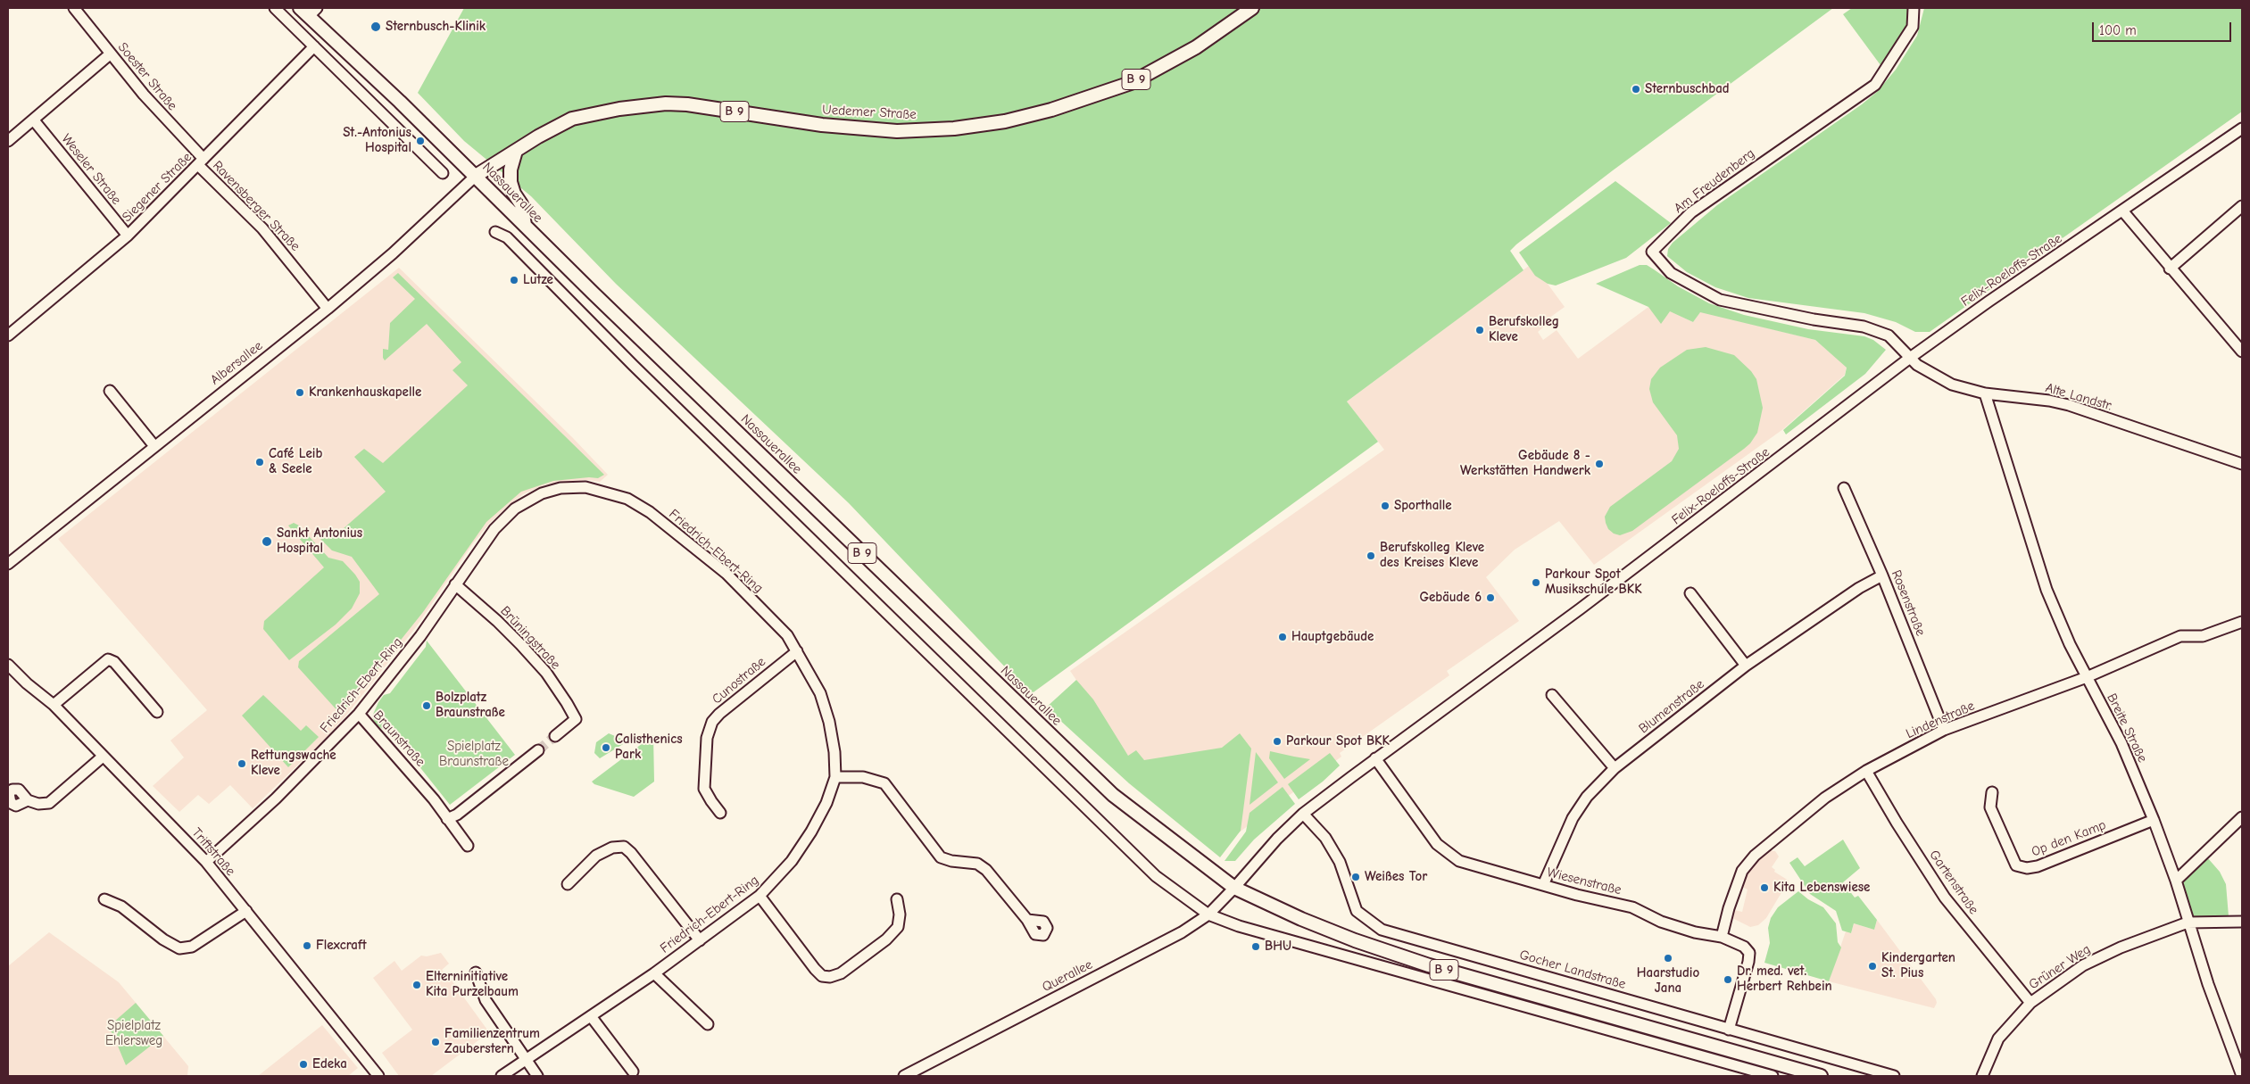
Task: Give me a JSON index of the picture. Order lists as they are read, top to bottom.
{
  "streets": {
    "main road": ["B 9", "Uedemer Straße", "Nassauerallee"],
    "street": [
      "Soester Straße",
      "Weseler Straße",
      "Am Freudenberg",
      "Siegener Straße",
      "Ravensberger Straße",
      "Felix-Roeloffs-Straße",
      "Albersallee",
      "Alte Landstr.",
      "Friedrich-Ebert-Ring",
      "Rosenstraße",
      "Brüningstraße",
      "Cunostraße",
      "Blumenstraße",
      "Lindenstraße",
      "Breite Straße",
      "Braunstraße",
      "Op den Kamp",
      "Triftstraße",
      "Wiesenstraße",
      "Gartenstraße",
      "Grüner Weg",
      "Gocher Landstraße",
      "Querallee"
    ]
  },
  "crossings": [
    ["Soester Straße", "Siegener Straße"],
    ["Soester Straße", "Ravensberger Straße"],
    ["B 9", "Nassauerallee"],
    ["B 9", "Felix-Roeloffs-Straße"],
    ["B 9", "Querallee"],
    ["Uedemer Straße", "Nassauerallee"],
    ["Uedemer Straße", "Albersallee"],
    ["Weseler Straße", "Siegener Straße"],
    ["Am Freudenberg", "Felix-Roeloffs-Straße"],
    ["Am Freudenberg", "Alte Landstr."],
    ["Siegener Straße", "Ravensberger Straße"],
    ["Nassauerallee", "Felix-Roeloffs-Straße"],
    ["Nassauerallee", "Albersallee"],
    ["Nassauerallee", "Querallee"],
    ["Ravensberger Straße", "Albersallee"],
    ["Felix-Roeloffs-Straße", "Alte Landstr."],
    ["Felix-Roeloffs-Straße", "Wiesenstraße"],
    ["Felix-Roeloffs-Straße", "Gocher Landstraße"],
    ["Felix-Roeloffs-Straße", "Querallee"],
    ["Alte Landstr.", "Breite Straße"],
    ["Friedrich-Ebert-Ring", "Brüningstraße"],
    ["Friedrich-Ebert-Ring", "Cunostraße"],
    ["Friedrich-Ebert-Ring", "Braunstraße"],
    ["Friedrich-Ebert-Ring", "Triftstraße"],
    ["Rosenstraße", "Blumenstraße"],
    ["Rosenstraße", "Lindenstraße"],
    ["Blumenstraße", "Wiesenstraße"],
    ["Lindenstraße", "Breite Straße"],
    ["Lindenstraße", "Wiesenstraße"],
    ["Lindenstraße", "Gartenstraße"],
    ["Breite Straße", "Op den Kamp"],
    ["Breite Straße", "Grüner Weg"],
    ["Wiesenstraße", "Gocher Landstraße"],
    ["Gartenstraße", "Grüner Weg"]
  ],
  "parks": ["Spielplatz Braunstraße", "Spielplatz Ehlersweg"],
  "places": [
    "Sternbusch-Klinik",
    "Sternbuschbad",
    "St.-Antonius Hospital",
    "Lutze",
    "Berufskolleg Kleve",
    "Krankenhauskapelle",
    "Café Leib & Seele",
    "Gebäude 8 - Werkstätten Handwerk",
    "Sporthalle",
    "Sankt Antonius Hospital",
    "Berufskolleg Kleve des Kreises Kleve",
    "Parkour Spot Musikschule BKK",
    "Gebäude 6",
    "Hauptgebäude",
    "Bolzplatz Braunstraße",
    "Parkour Spot BKK",
    "Calisthenics Park",
    "Rettungswache Kleve",
    "Weißes Tor",
    "Kita Lebenswiese",
    "Flexcraft",
    "BHU",
    "Haarstudio Jana",
    "Kindergarten St. Pius",
    "Dr. med. vet. Herbert Rehbein",
    "Elterninitiative Kita Purzelbaum",
    "Familienzentrum Zauberstern",
    "Edeka"
  ],
  "scale_bar": "100 m"
}
